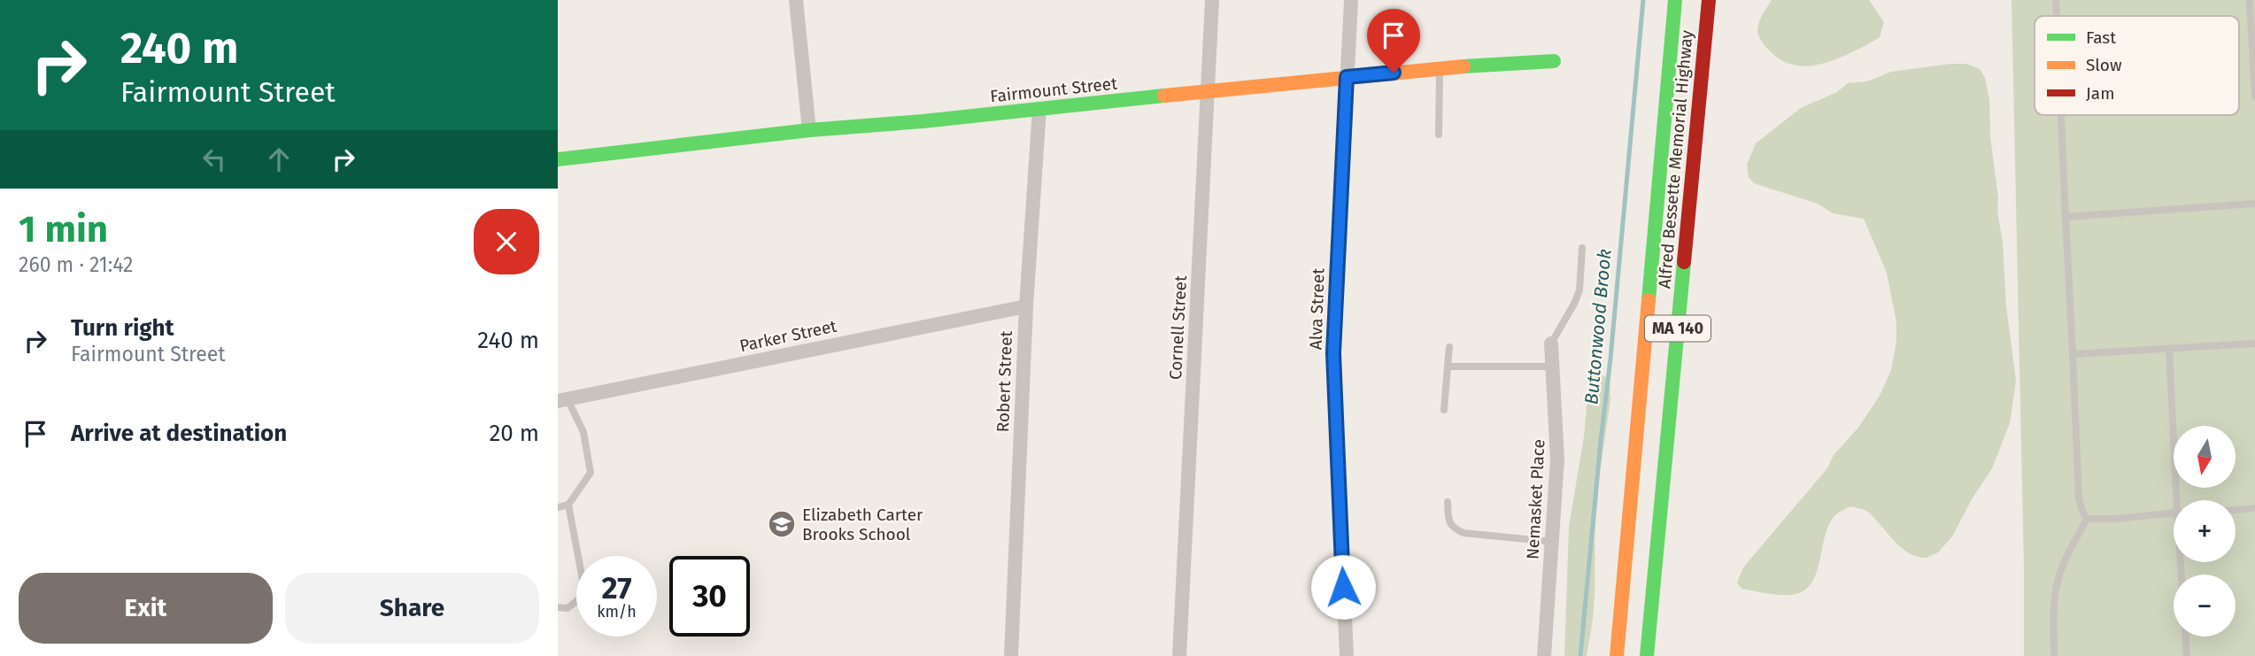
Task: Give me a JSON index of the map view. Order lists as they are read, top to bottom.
{
  "streets": {
    "main road": ["Fairmount Street", "Alfred Bessette Memorial Highway", "MA 140"],
    "street": [
      "Alva Street",
      "Cornell Street",
      "Parker Street",
      "Robert Street",
      "Nemasket Place"
    ]
  },
  "crossings": [
    ["Fairmount Street", "Alva Street"],
    ["Fairmount Street", "Cornell Street"],
    ["Fairmount Street", "Robert Street"],
    ["Parker Street", "Robert Street"]
  ],
  "water": ["Buttonwood Brook"],
  "places": {
    "school or university": ["Elizabeth Carter Brooks School"]
  },
  "legend": ["Fast", "Slow", "Jam"],
  "north": "bottom",
  "page": {
    "turn": ["240 m", "Fairmount Street"],
    "heading": ["1 min", "260 m · 21:42"],
    "list": [
      {
        "name": "Turn right",
        "note": "Fairmount Street",
        "value": "240 m"
      },
      {
        "name": "Arrive at destination",
        "value": "20 m"
      }
    ],
    "map_buttons": ["+", "−"],
    "speed": "27 km/h",
    "limit": "30",
    "buttons": ["Exit", "Share"]
  }
}
